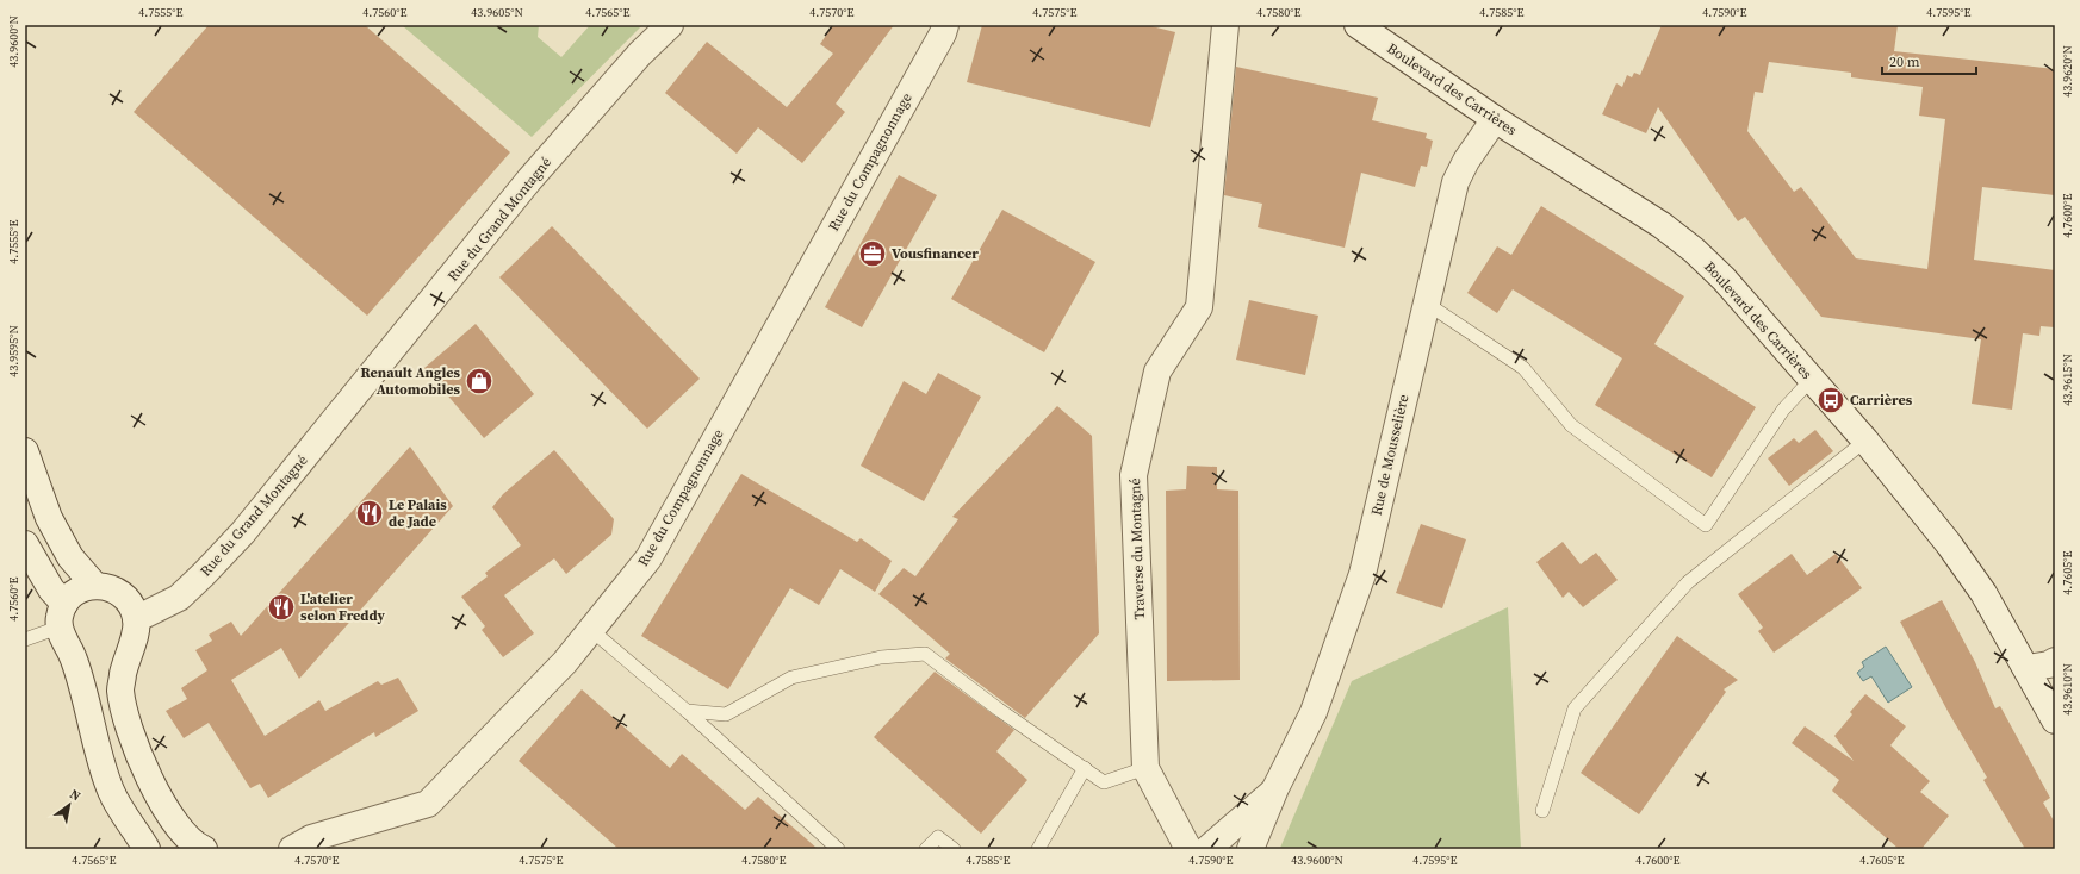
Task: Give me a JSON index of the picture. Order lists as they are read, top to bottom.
{
  "streets": {
    "street": [
      "Boulevard des Carrières",
      "Rue du Compagnonnage",
      "Rue du Grand Montagné",
      "Rue de Mousselière",
      "Traverse du Montagné"
    ]
  },
  "crossings": [
    ["Boulevard des Carrières", "Rue de Mousselière"]
  ],
  "places": {
    "office": ["Vousfinancer"],
    "shop": ["Renault Angles Automobiles"],
    "bus stop": ["Carrières"],
    "restaurant": ["Le Palais de Jade", "L'atelier selon Freddy"]
  },
  "scale_bar": "20 m",
  "north": "top right",
  "coordinates": [
    "4.7555°E",
    "4.7560°E",
    "43.9605°N",
    "4.7565°E",
    "4.7570°E",
    "4.7575°E",
    "4.7580°E",
    "4.7585°E",
    "4.7590°E",
    "4.7595°E",
    "43.9600°N",
    "43.9620°N",
    "4.7600°E",
    "43.9595°N",
    "43.9615°N",
    "4.7605°E",
    "43.9610°N"
  ]
}
